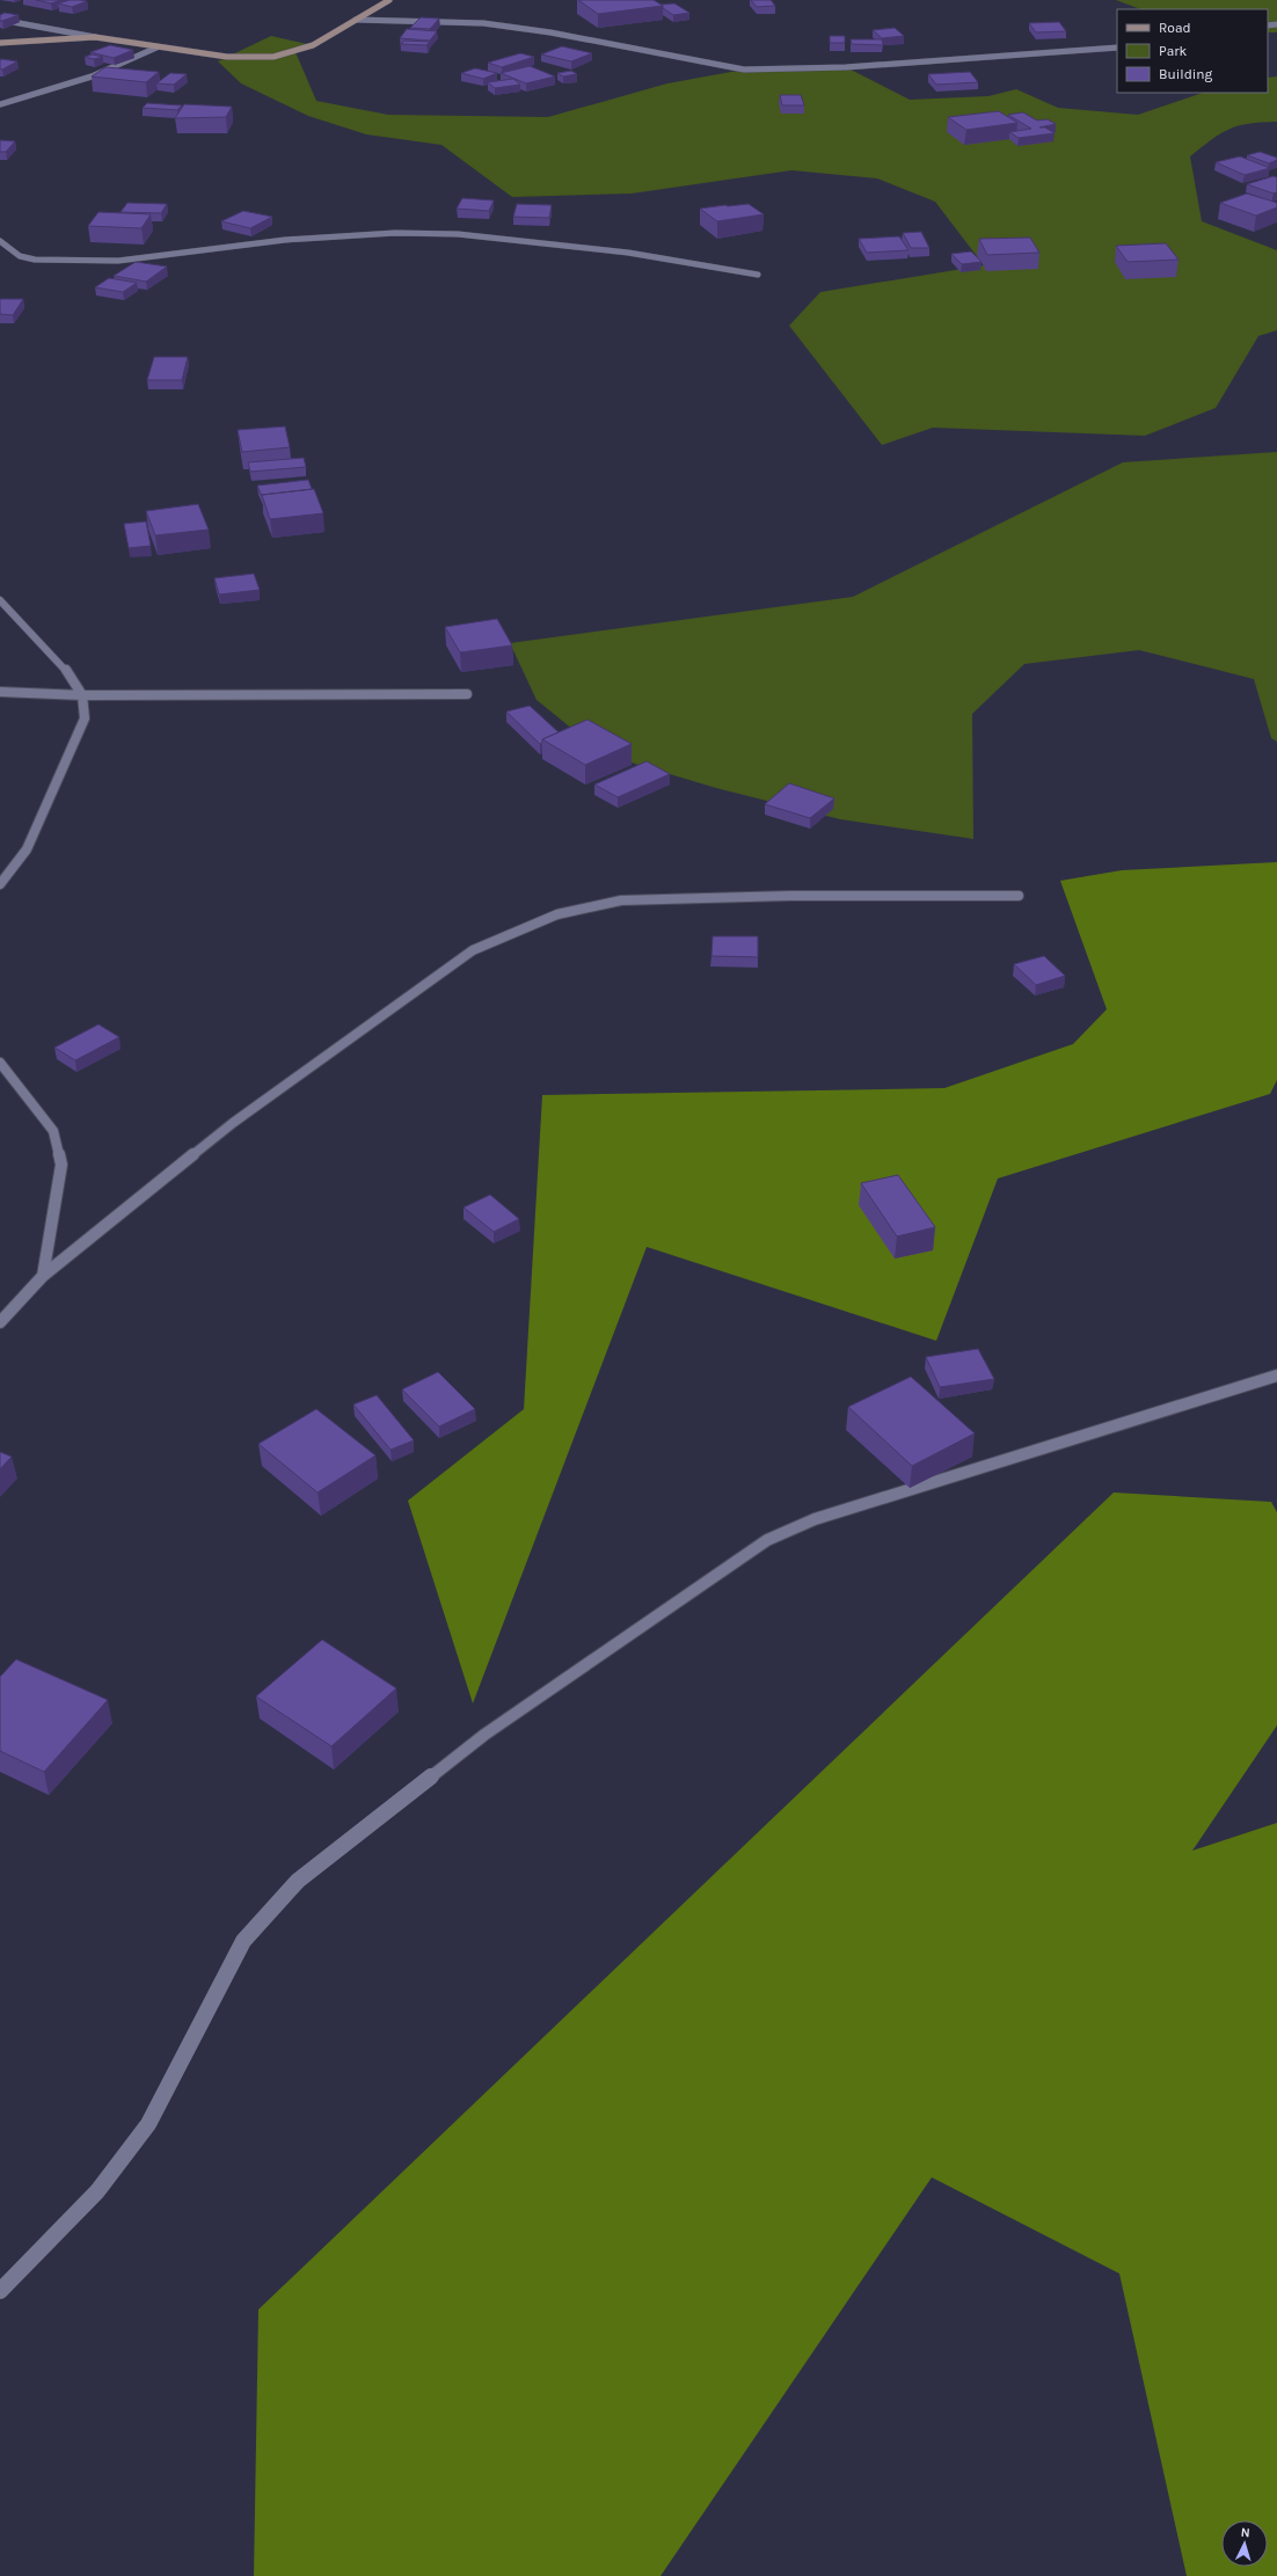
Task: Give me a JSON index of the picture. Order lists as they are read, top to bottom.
{
  "legend": ["Road", "Park", "Building"],
  "north": "top"
}
